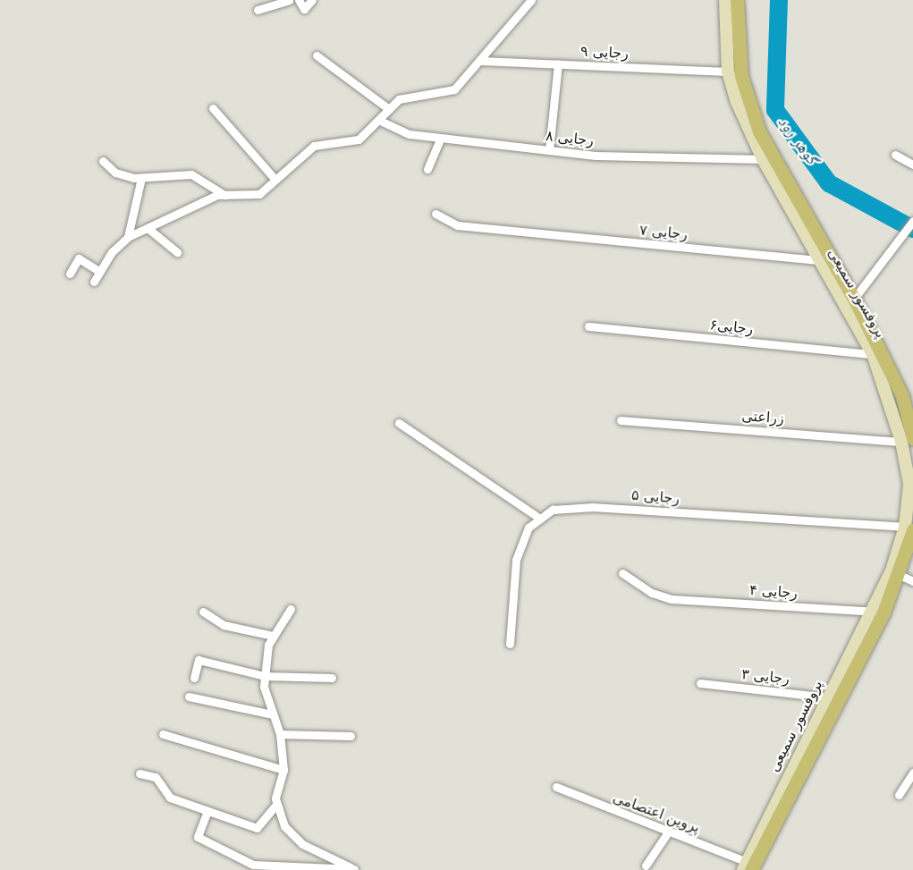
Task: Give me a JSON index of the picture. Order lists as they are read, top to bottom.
{
  "streets": {
    "main road": ["پروفسور سمیعی"],
    "street": [
      "رجایی ۹",
      "رجایی ۸",
      "رجایی ۷",
      "رجایی۶",
      "زراعتی",
      "رجایی ۵",
      "رجایی ۴",
      "رجایی ۳",
      "پروین اعتصامی"
    ]
  },
  "crossings": [
    ["رجایی ۹", "پروفسور سمیعی"],
    ["رجایی ۸", "پروفسور سمیعی"],
    ["رجایی ۷", "پروفسور سمیعی"],
    ["پروفسور سمیعی", "رجایی۶"],
    ["پروفسور سمیعی", "زراعتی"],
    ["پروفسور سمیعی", "رجایی ۵"],
    ["پروفسور سمیعی", "رجایی ۴"],
    ["پروفسور سمیعی", "رجایی ۳"],
    ["پروفسور سمیعی", "پروین اعتصامی"]
  ],
  "water": ["گوهر رود"]
}
